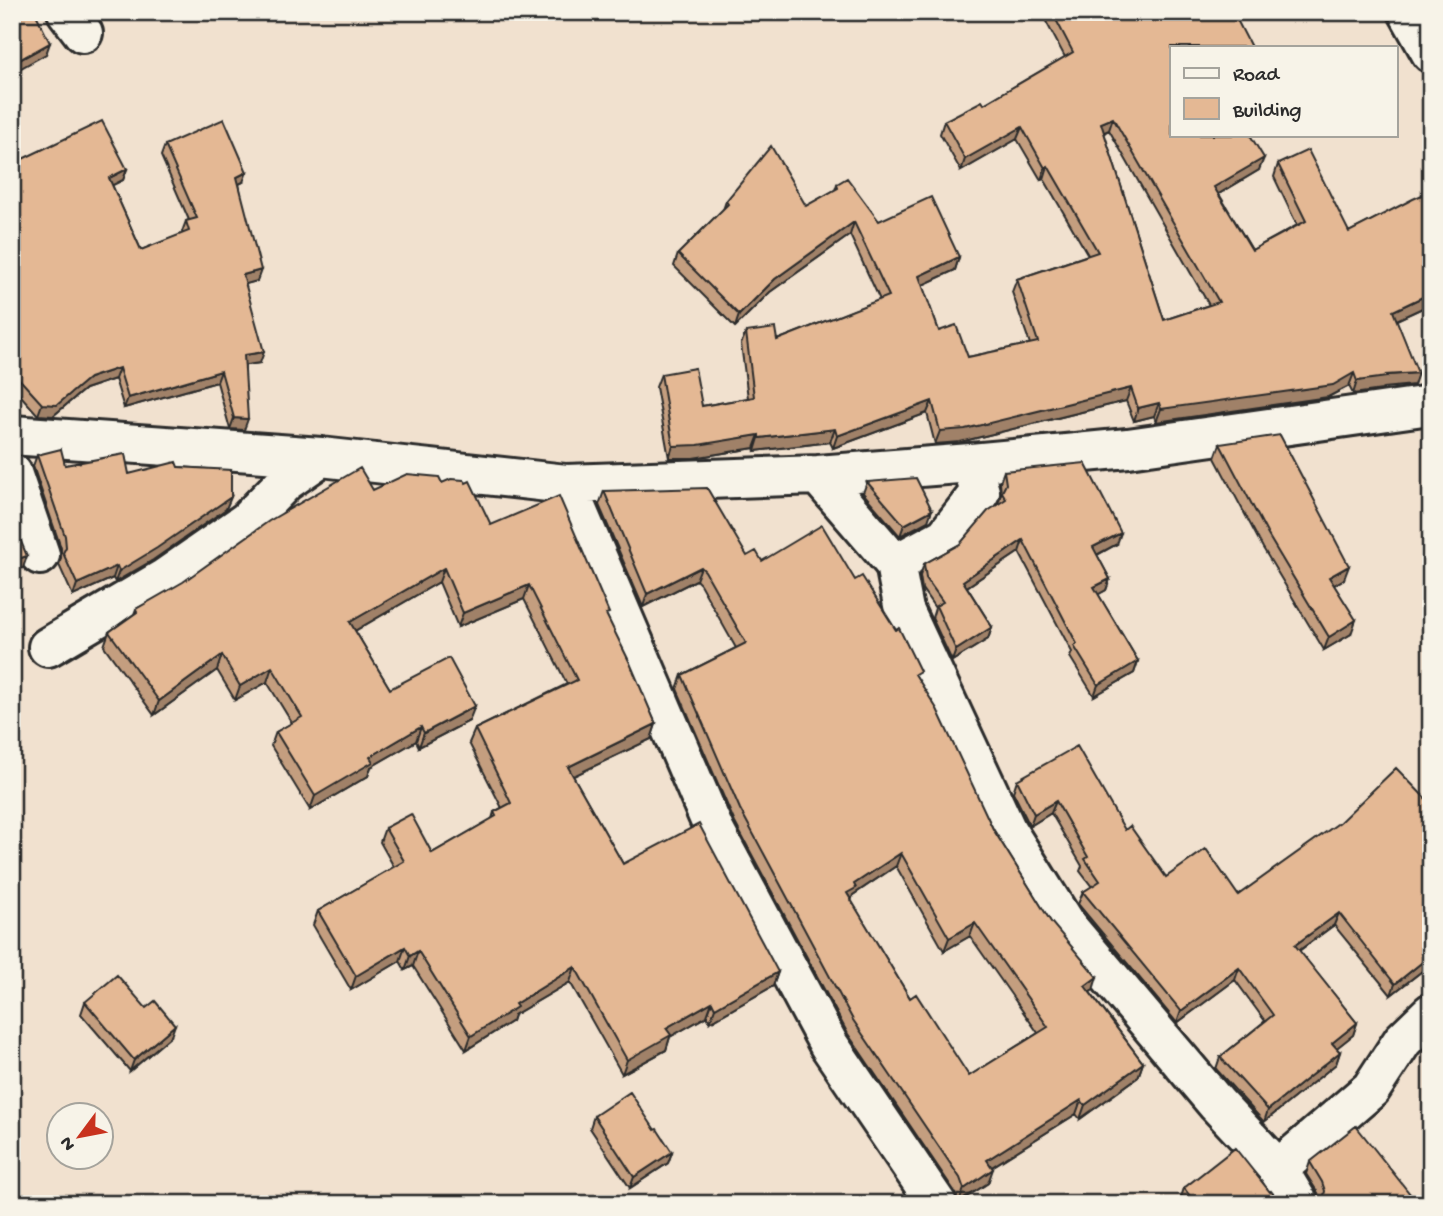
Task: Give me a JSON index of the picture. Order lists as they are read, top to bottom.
{
  "legend": ["Road", "Building"],
  "north": "bottom left"
}
